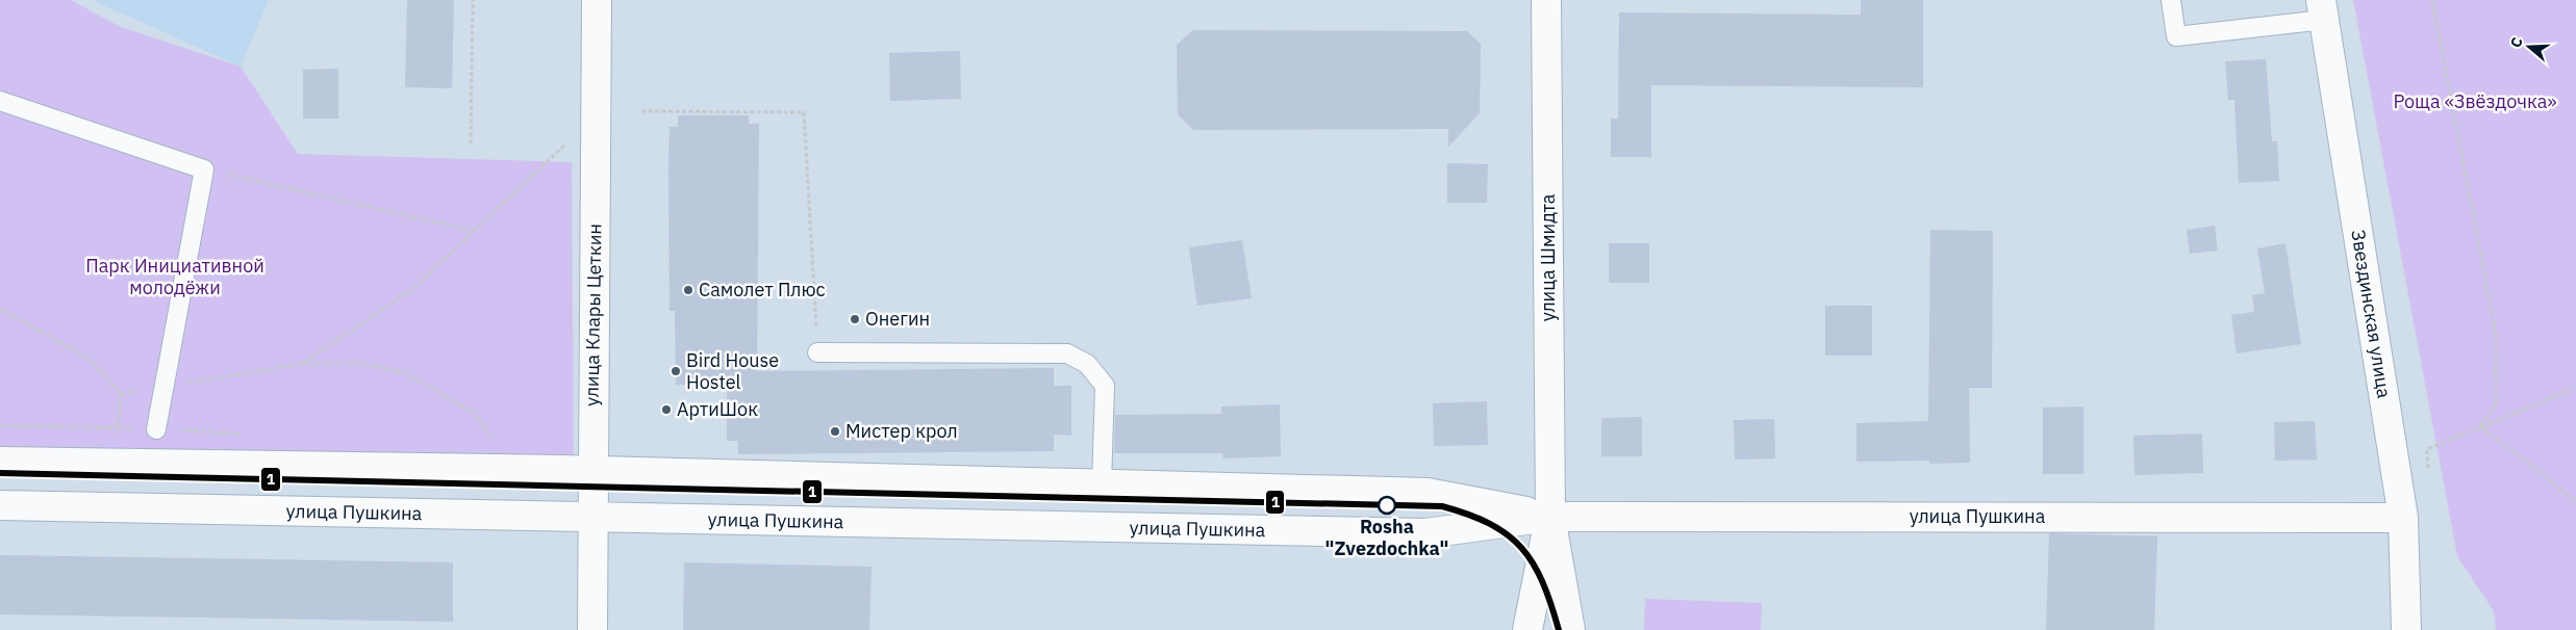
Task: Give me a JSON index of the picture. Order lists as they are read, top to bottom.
{
  "streets": {
    "street": [
      "улица Шмидта",
      "Звездинская улица",
      "улица Клары Цеткин",
      "улица Пушкина"
    ]
  },
  "crossings": [
    ["улица Шмидта", "улица Пушкина"],
    ["Звездинская улица", "улица Пушкина"],
    ["улица Клары Цеткин", "улица Пушкина"]
  ],
  "parks": ["Роща «Звёздочка»", "Парк Инициативной молодёжи"],
  "places": [
    "Самолет Плюс",
    "Онегин",
    "Bird House Hostel",
    "АртиШок",
    "Мистер крол",
    "Rosha \"Zvezdochka\""
  ],
  "lines": ["transit line 1"],
  "north": "left"
}
